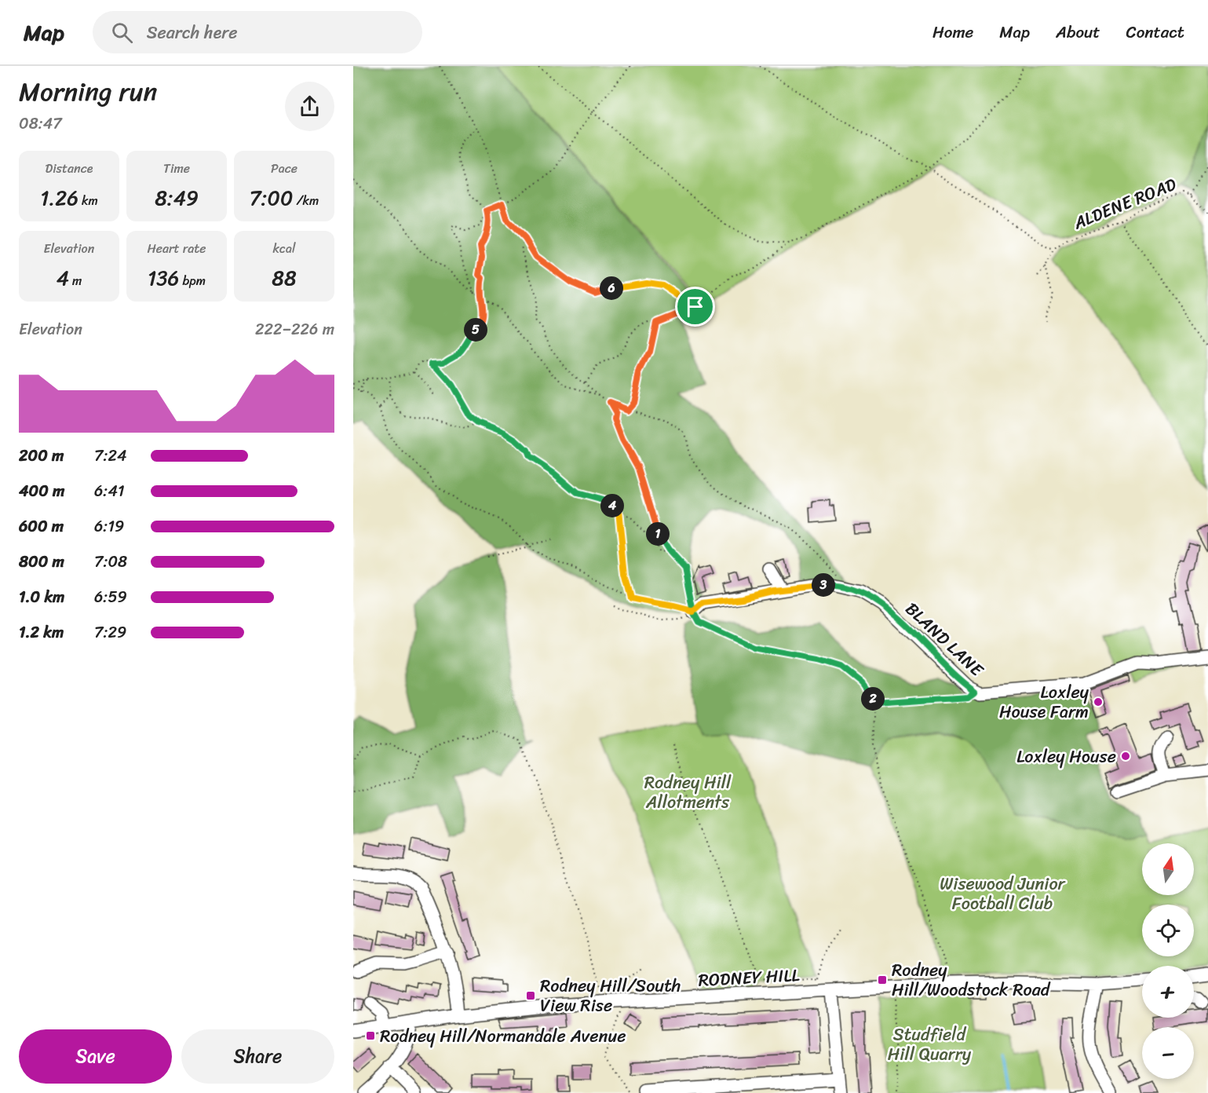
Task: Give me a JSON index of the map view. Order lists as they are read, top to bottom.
{
  "streets": {
    "street": ["BLAND LANE", "RODNEY HILL"],
    "path": ["ALDENE ROAD"]
  },
  "parks": ["Rodney Hill Allotments", "Wisewood Junior Football Club", "Studfield Hill Quarry"],
  "places": {
    "other": ["Loxley House Farm", "Loxley House"],
    "transit": ["Rodney Hill/Woodstock Road", "Rodney Hill/South View Rise", "Rodney Hill/Normandale Avenue"]
  },
  "north": "top",
  "page": {
    "header": "Map",
    "search": "Search here",
    "nav": [
      "Home",
      "Map",
      "About",
      "Contact"
    ],
    "heading": ["Morning run", "08:47"],
    "stats": [
      ["Distance", "1.26 km"],
      ["Time", "8:49"],
      ["Pace", "7:00 /km"],
      ["Elevation", "4 m"],
      ["Heart rate", "136 bpm"],
      ["kcal", "88"]
    ],
    "pins": [
      "6",
      "5",
      "4",
      "1",
      "3",
      "2"
    ],
    "chart": ["Elevation", "222–226 m"],
    "list": [
      {
        "name": "200 m",
        "note": "7:24"
      },
      {
        "name": "400 m",
        "note": "6:41"
      },
      {
        "name": "600 m",
        "note": "6:19"
      },
      {
        "name": "800 m",
        "note": "7:08"
      },
      {
        "name": "1.0 km",
        "note": "6:59"
      },
      {
        "name": "1.2 km",
        "note": "7:29"
      }
    ],
    "map_buttons": ["+", "−"],
    "buttons": ["Save", "Share"]
  }
}
